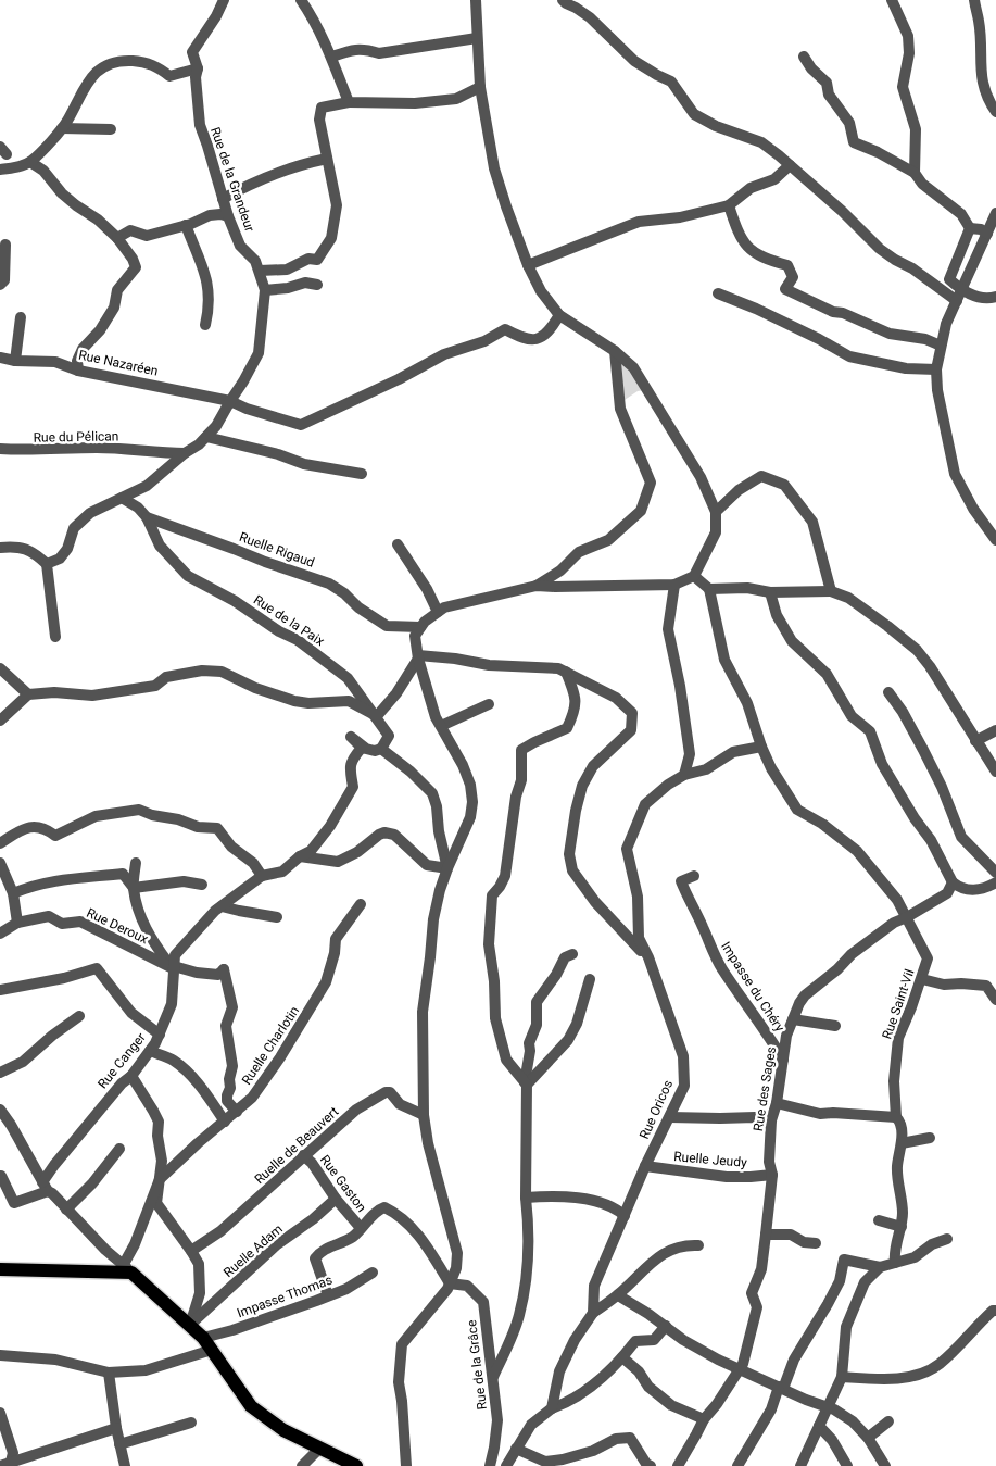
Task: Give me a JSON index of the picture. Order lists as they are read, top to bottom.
{
  "streets": {
    "street": [
      "Rue de la Grandeur",
      "Rue Nazaréen",
      "Rue du Pélican",
      "Ruelle Rigaud",
      "Rue de la Paix",
      "Rue Deroux",
      "Impasse du Chéry",
      "Rue Saint-Vil",
      "Ruelle Charlotin",
      "Rue Canger",
      "Rue des Sages",
      "Rue Oricos",
      "Ruelle de Beauvert",
      "Ruelle Jeudy",
      "Rue Gaston",
      "Ruelle Adam",
      "Impasse Thomas",
      "Rue de la Grâce"
    ]
  },
  "crossings": [
    ["Rue de la Grandeur", "Rue Nazaréen"],
    ["Rue de la Grandeur", "Rue du Pélican"],
    ["Rue de la Grandeur", "Ruelle Rigaud"],
    ["Ruelle Rigaud", "Rue de la Paix"],
    ["Rue de la Paix", "Rue Canger"],
    ["Rue Deroux", "Ruelle Charlotin"],
    ["Rue Deroux", "Rue Canger"],
    ["Impasse du Chéry", "Rue des Sages"],
    ["Rue Saint-Vil", "Rue des Sages"],
    ["Rue Saint-Vil", "Rue Oricos"],
    ["Rue des Sages", "Ruelle Jeudy"],
    ["Rue Oricos", "Ruelle Jeudy"],
    ["Ruelle de Beauvert", "Rue Gaston"],
    ["Rue Gaston", "Ruelle Adam"]
  ]
}
